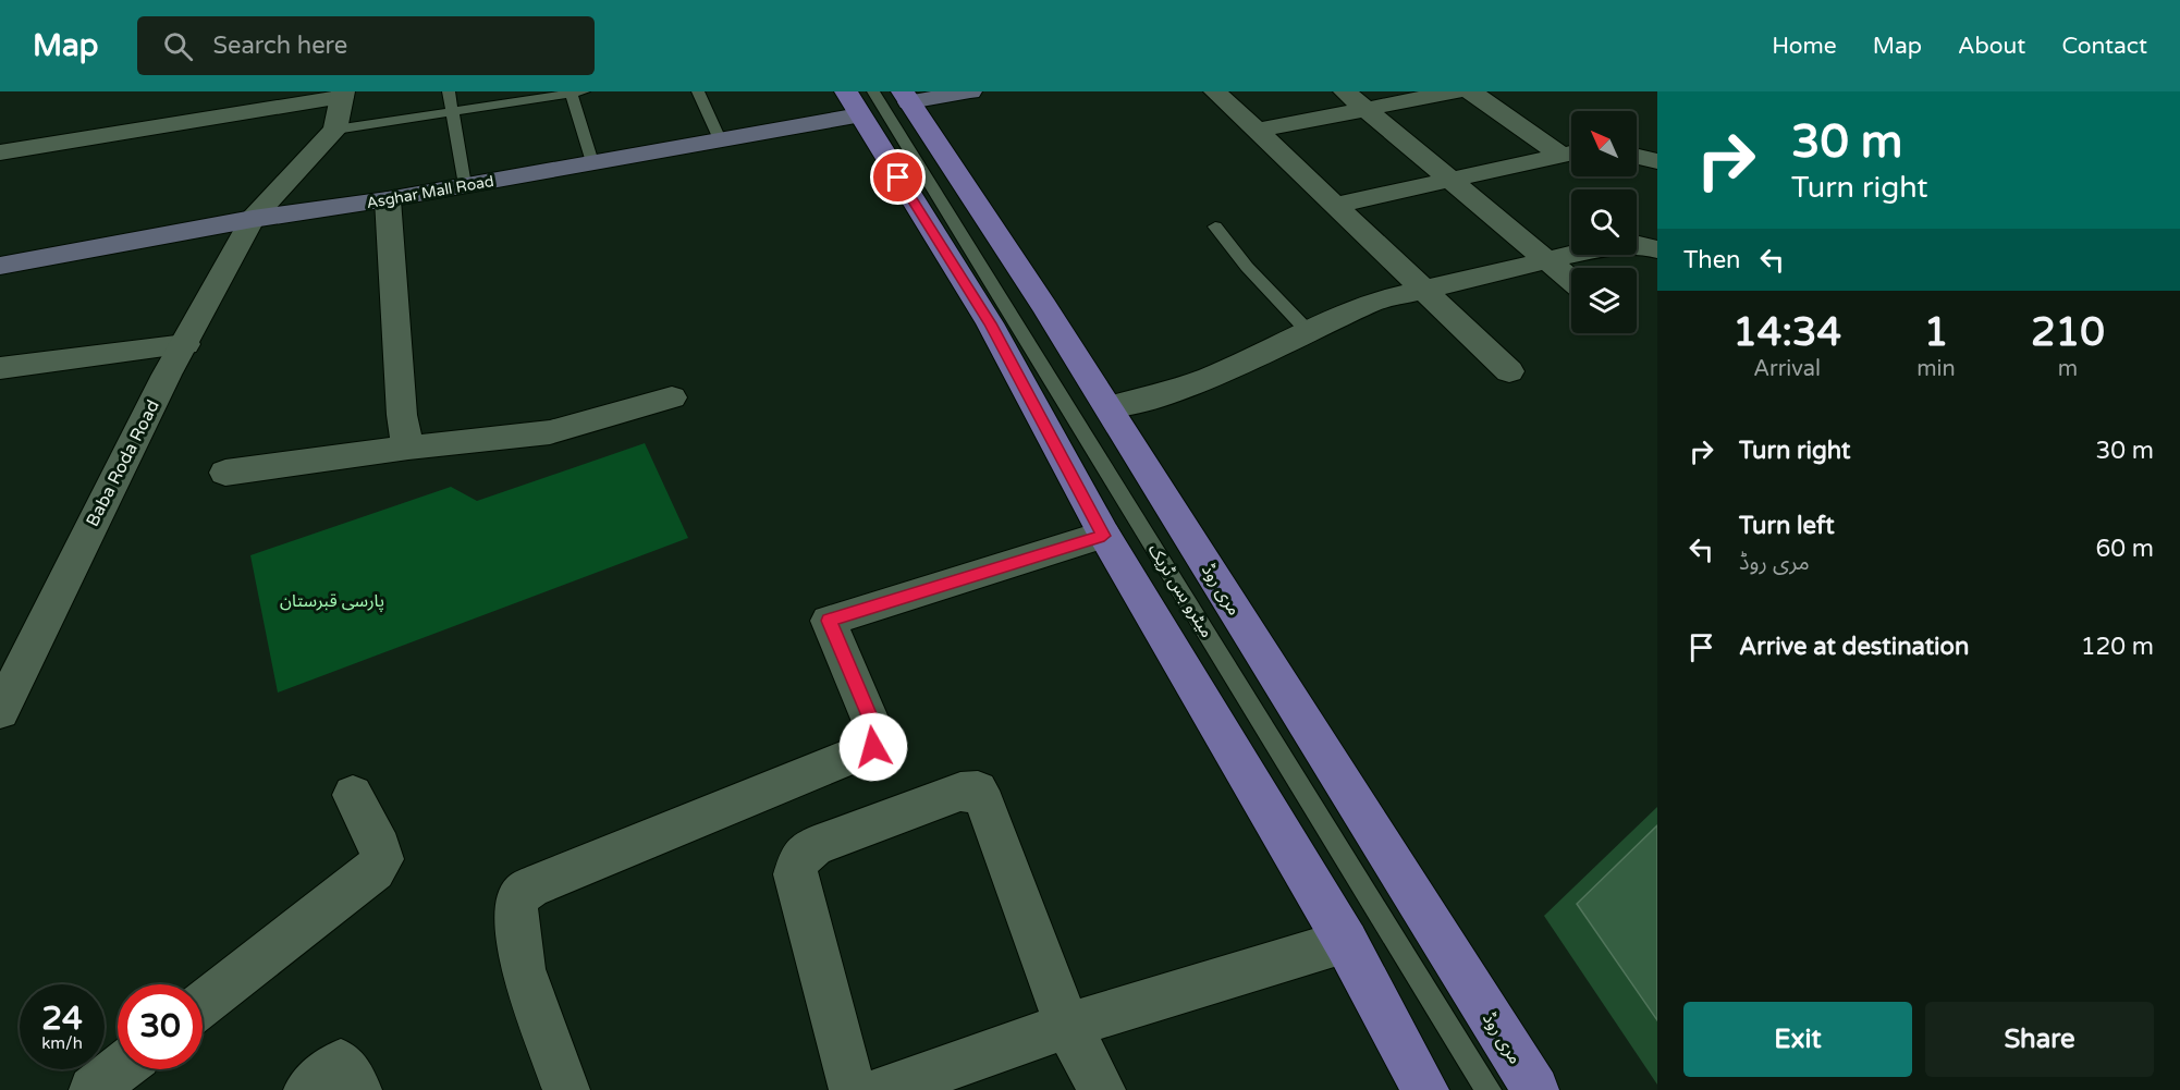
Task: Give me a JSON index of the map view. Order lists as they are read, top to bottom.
{
  "streets": {
    "main road": ["Asghar Mall Road", "مری روڈ"],
    "street": ["Baba Roda Road"],
    "lane": ["میٹرو بس ٹریک"]
  },
  "crossings": [
    ["Asghar Mall Road", "Baba Roda Road"],
    ["Asghar Mall Road", "میٹرو بس ٹریک"]
  ],
  "parks": ["پارسی قبرستان"],
  "north": "top left",
  "page": {
    "header": "Map",
    "search": "Search here",
    "nav": [
      "Home",
      "Map",
      "About",
      "Contact"
    ],
    "turn": ["30 m", "Turn right"],
    "then": "Then",
    "eta": [
      "14:34",
      "Arrival",
      "1",
      "min",
      "210",
      "m"
    ],
    "list": [
      {
        "name": "Turn right",
        "value": "30 m"
      },
      {
        "name": "Turn left",
        "note": "مری روڈ",
        "value": "60 m"
      },
      {
        "name": "Arrive at destination",
        "value": "120 m"
      }
    ],
    "speed": "24 km/h",
    "limit": "30",
    "buttons": ["Exit", "Share"]
  }
}
